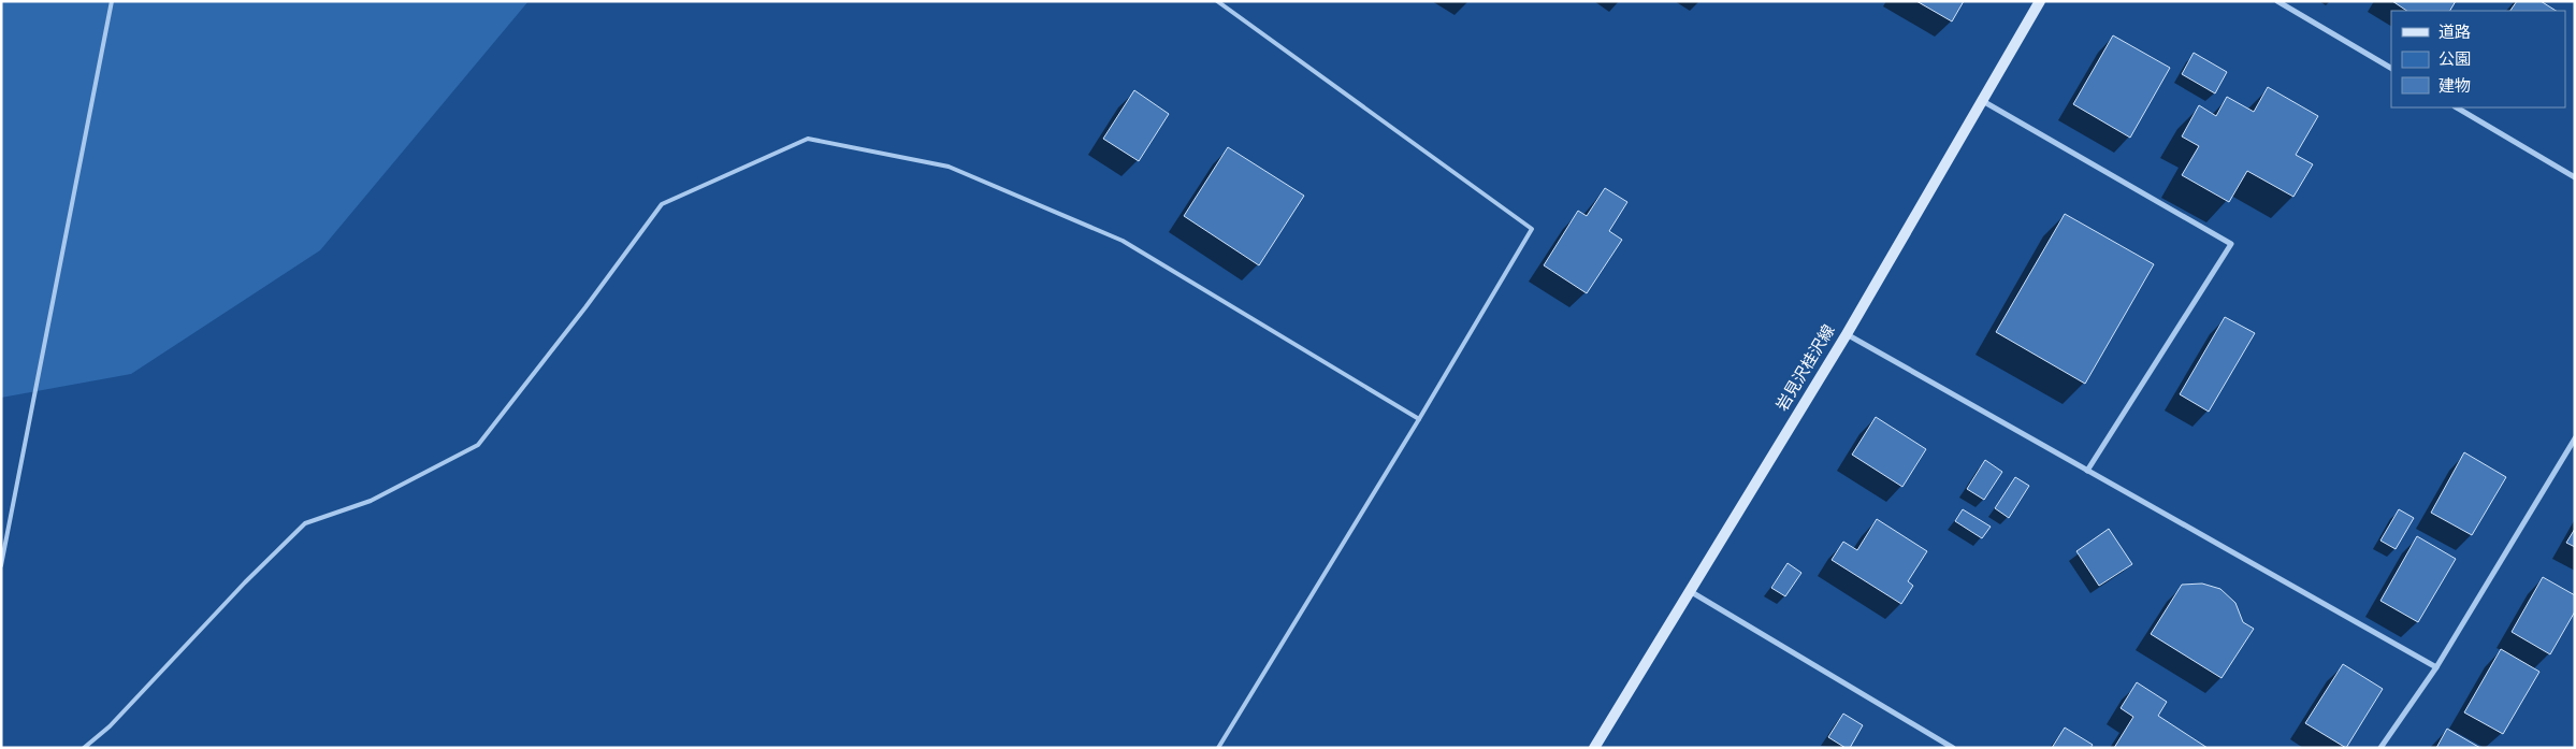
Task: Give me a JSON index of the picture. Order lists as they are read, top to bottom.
{
  "streets": {
    "main road": ["岩見沢桂沢線"]
  },
  "legend": ["道路", "公園", "建物"]
}
